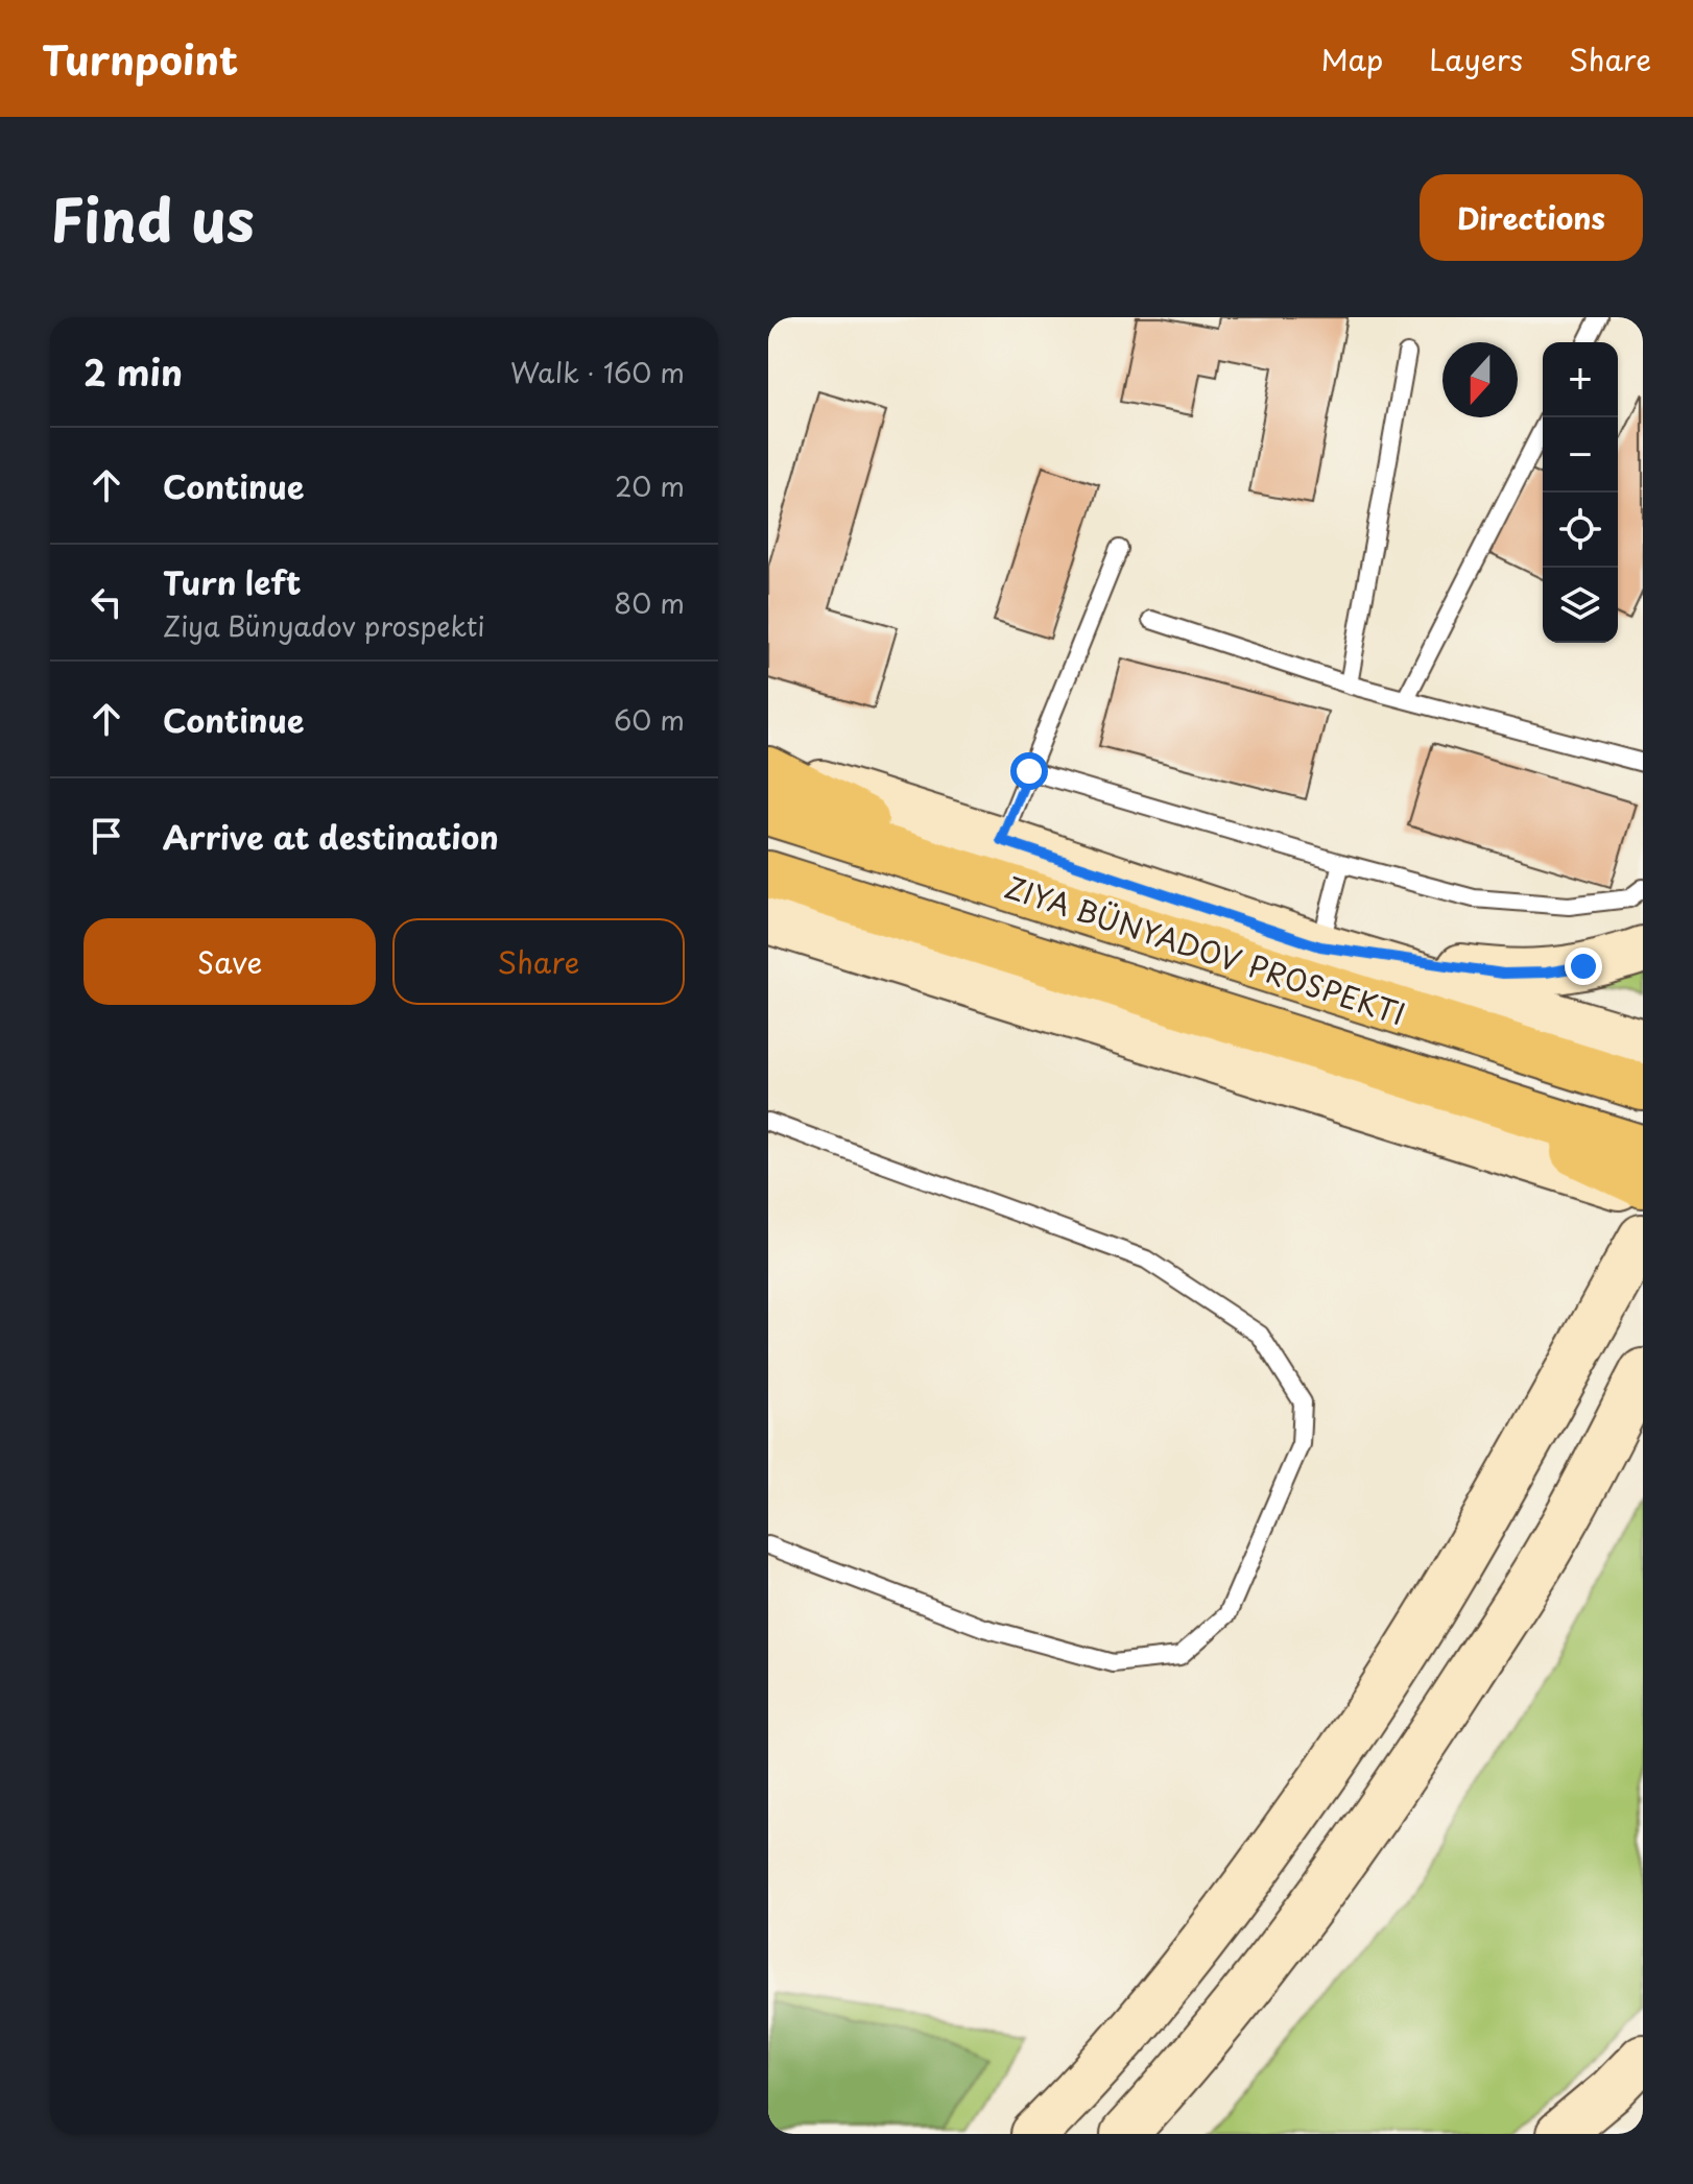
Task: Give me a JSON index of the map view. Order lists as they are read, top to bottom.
{
  "streets": {
    "main road": ["ZIYA BÜNYADOV PROSPEKTI"]
  },
  "north": "bottom",
  "page": {
    "header": "Turnpoint",
    "nav": ["Map", "Layers", "Share"],
    "title": "Find us",
    "buttons": [
      "Directions",
      ["Save", "Share"]
    ],
    "heading": ["2 min", "Walk · 160 m"],
    "map_buttons": ["+", "−"],
    "list": [
      ["Continue", "20 m"],
      ["Turn left", "Ziya Bünyadov prospekti", "80 m"],
      ["Continue", "60 m"],
      "Arrive at destination"
    ]
  }
}
